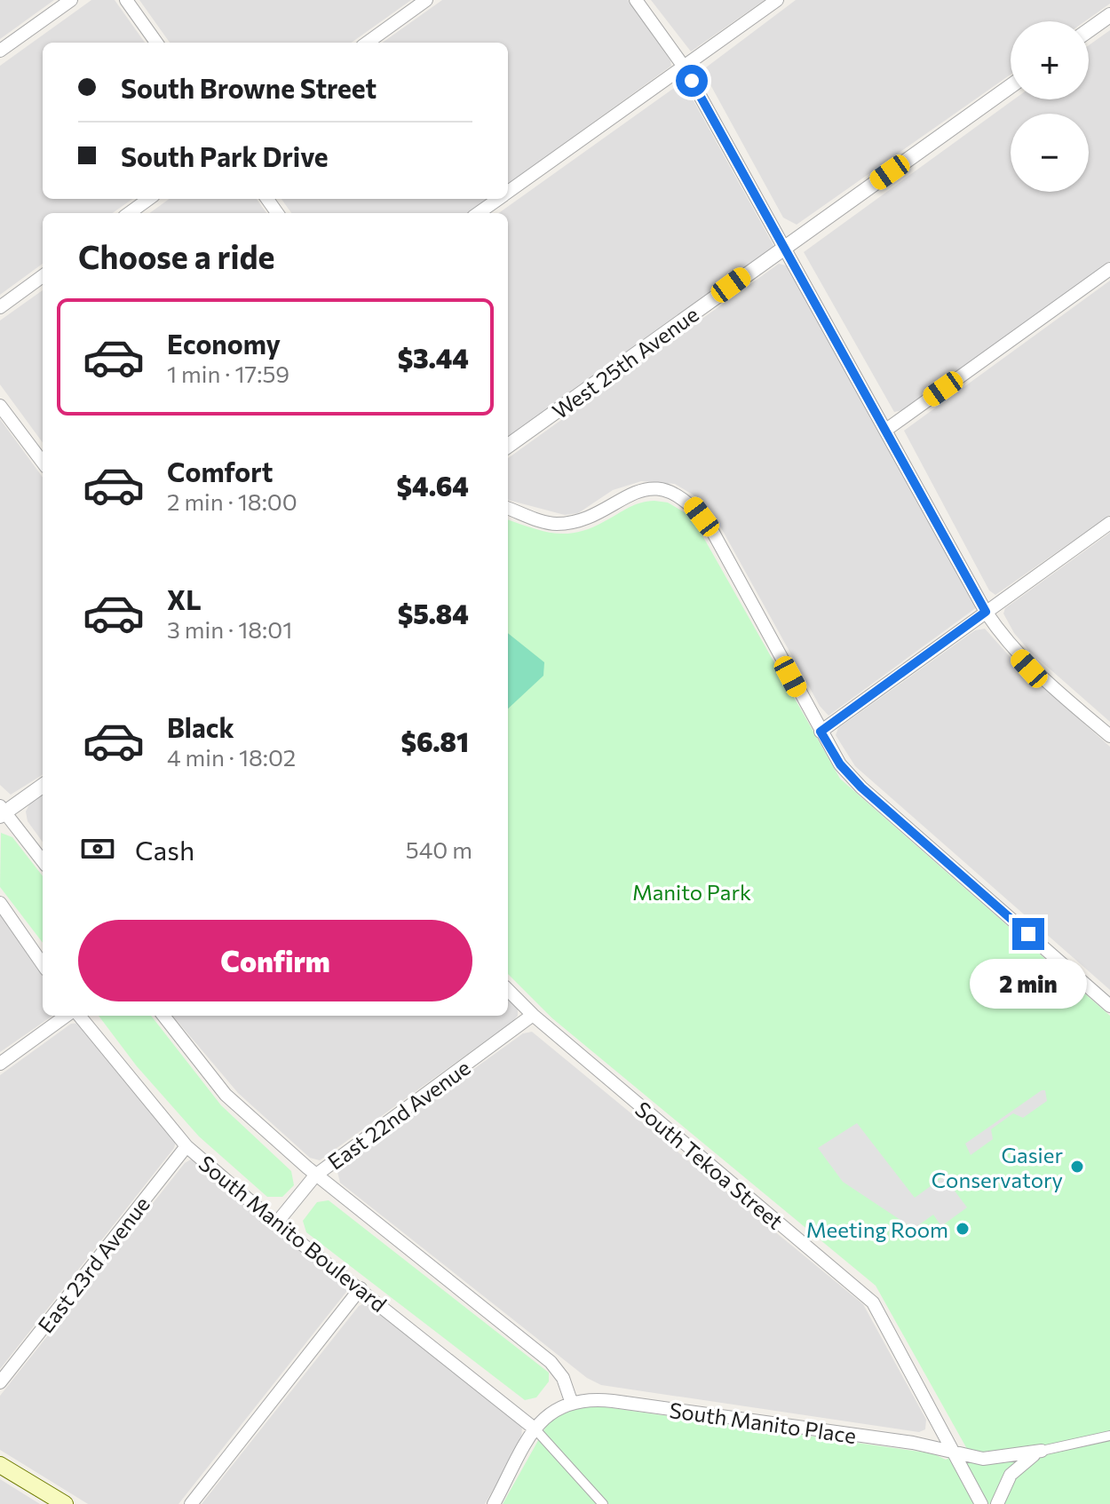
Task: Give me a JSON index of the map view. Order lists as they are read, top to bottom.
{
  "streets": {
    "street": [
      "West 25th Avenue",
      "East 22nd Avenue",
      "South Tekoa Street",
      "South Manito Boulevard",
      "East 23rd Avenue",
      "South Manito Place"
    ]
  },
  "crossings": [
    ["East 22nd Avenue", "South Tekoa Street"],
    ["East 22nd Avenue", "South Manito Boulevard"],
    ["South Tekoa Street", "South Manito Place"],
    ["South Manito Boulevard", "East 23rd Avenue"]
  ],
  "parks": ["Manito Park"],
  "places": ["Gasier Conservatory", "Meeting Room"],
  "page": {
    "map_buttons": ["+", "−"],
    "banner": ["South Browne Street", "South Park Drive"],
    "heading": "Choose a ride",
    "list": [
      {
        "name": "Economy",
        "note": "1 min · 17:59",
        "value": "$3.44"
      },
      {
        "name": "Comfort",
        "note": "2 min · 18:00",
        "value": "$4.64"
      },
      {
        "name": "XL",
        "note": "3 min · 18:01",
        "value": "$5.84"
      },
      {
        "name": "Black",
        "note": "4 min · 18:02",
        "value": "$6.81"
      }
    ],
    "pay": ["Cash", "540 m"],
    "buttons": "Confirm",
    "bubble": "2 min"
  }
}
